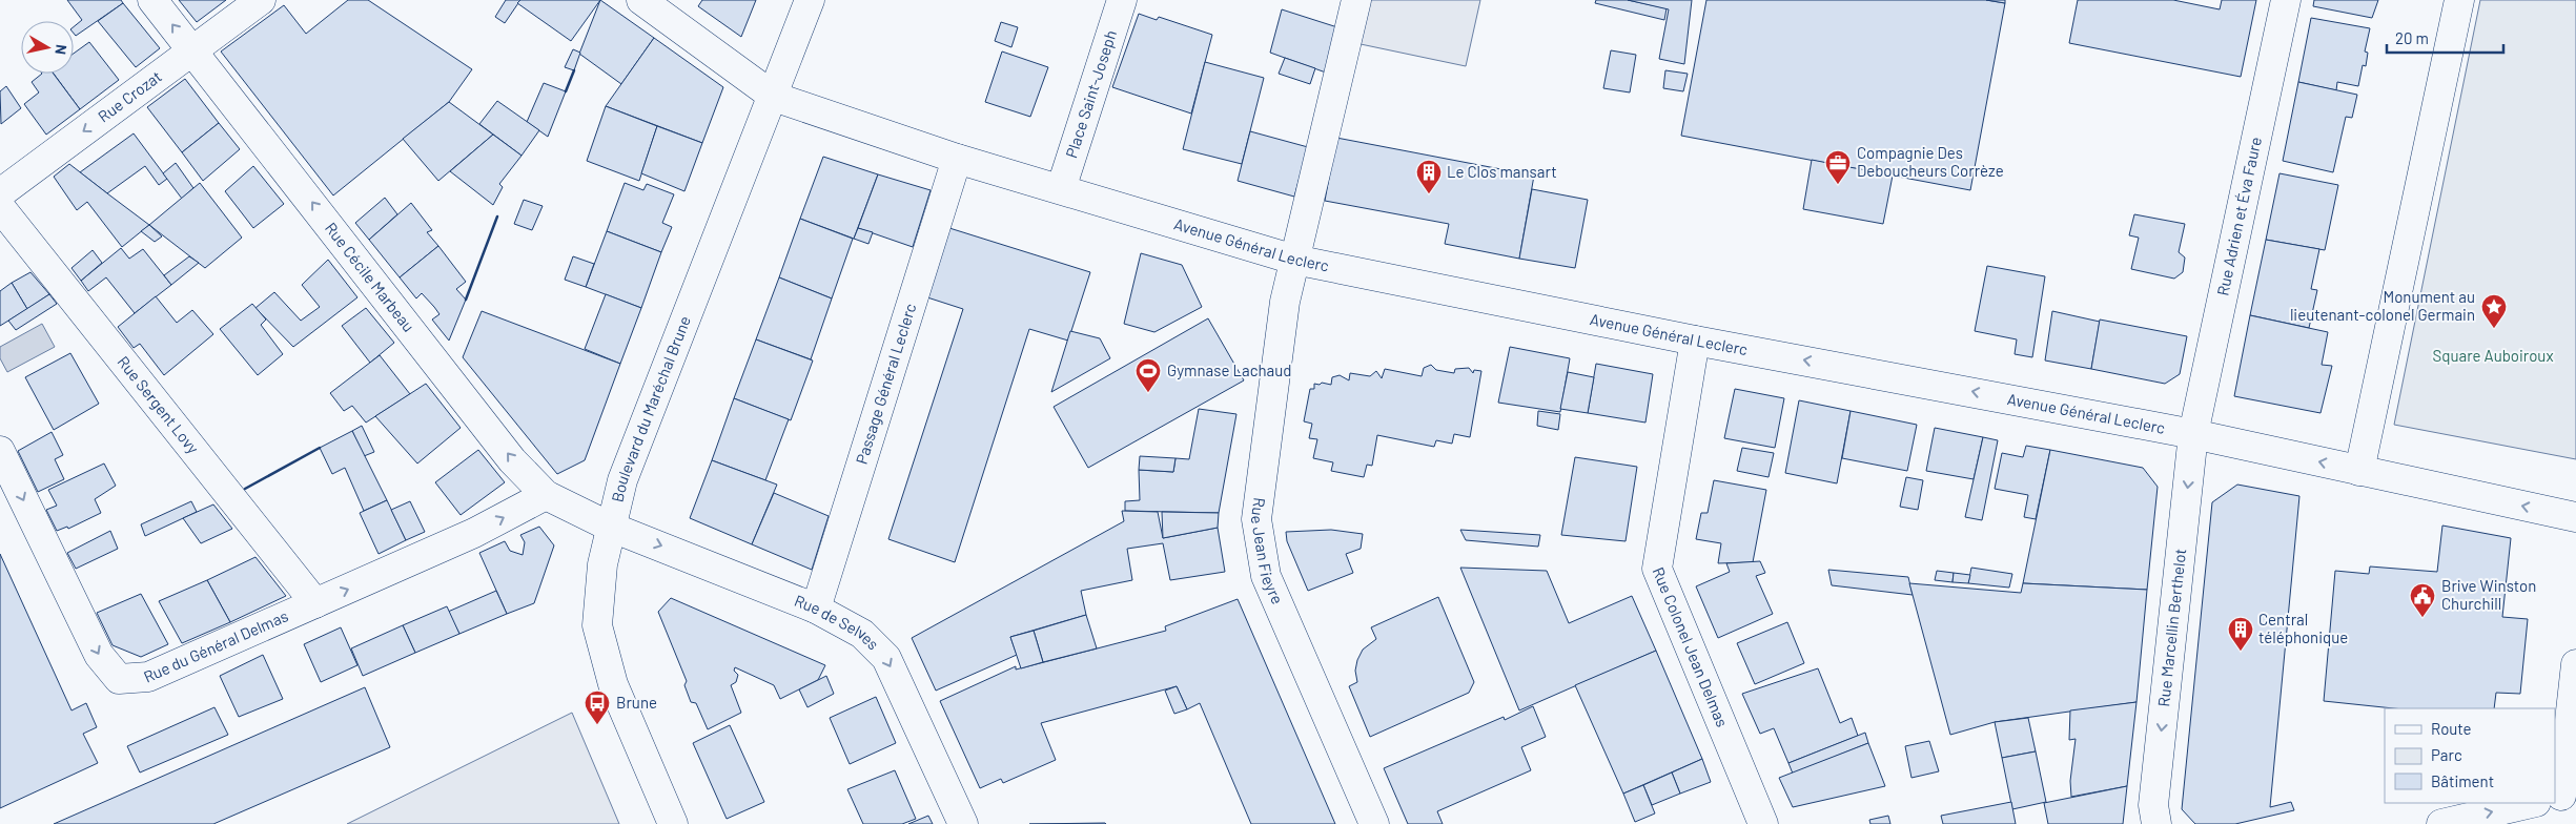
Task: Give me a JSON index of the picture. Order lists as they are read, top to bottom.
{
  "streets": {
    "street": [
      "Place Saint-Joseph",
      "Rue Crozat",
      "Rue Adrien et Éva Faure",
      "Avenue Général Leclerc",
      "Rue Cécile Marbeau",
      "Passage Général Leclerc",
      "Rue Sergent Lovy",
      "Boulevard du Maréchal Brune",
      "Rue Jean Fieyre",
      "Rue de Selves",
      "Rue Marcellin Berthelot",
      "Rue du Général Delmas",
      "Rue Colonel Jean Delmas"
    ]
  },
  "crossings": [
    ["Place Saint-Joseph", "Avenue Général Leclerc"],
    ["Rue Crozat", "Rue Cécile Marbeau"],
    ["Rue Adrien et Éva Faure", "Avenue Général Leclerc"],
    ["Rue Adrien et Éva Faure", "Rue Marcellin Berthelot"],
    ["Avenue Général Leclerc", "Passage Général Leclerc"],
    ["Avenue Général Leclerc", "Boulevard du Maréchal Brune"],
    ["Avenue Général Leclerc", "Rue Jean Fieyre"],
    ["Avenue Général Leclerc", "Rue Marcellin Berthelot"],
    ["Avenue Général Leclerc", "Rue Colonel Jean Delmas"],
    ["Rue Cécile Marbeau", "Boulevard du Maréchal Brune"],
    ["Rue Cécile Marbeau", "Rue de Selves"],
    ["Rue Cécile Marbeau", "Rue du Général Delmas"],
    ["Passage Général Leclerc", "Rue de Selves"],
    ["Rue Sergent Lovy", "Rue du Général Delmas"],
    ["Boulevard du Maréchal Brune", "Rue de Selves"]
  ],
  "one_way": [
    "Rue Crozat",
    "Avenue Général Leclerc",
    "Rue Cécile Marbeau",
    "Rue de Selves",
    "Rue Marcellin Berthelot"
  ],
  "parks": ["Square Auboiroux"],
  "places": {
    "office": ["Compagnie Des Deboucheurs Corrèze"],
    "building": ["Le Clos mansart", "Central téléphonique"],
    "place": ["Monument au lieutenant-colonel Germain"],
    "sports": ["Gymnase Lachaud"],
    "public building": ["Brive Winston Churchill"],
    "bus stop": ["Brune"]
  },
  "legend": ["Route", "Parc", "Bâtiment"],
  "scale_bar": "20 m",
  "north": "right"
}
